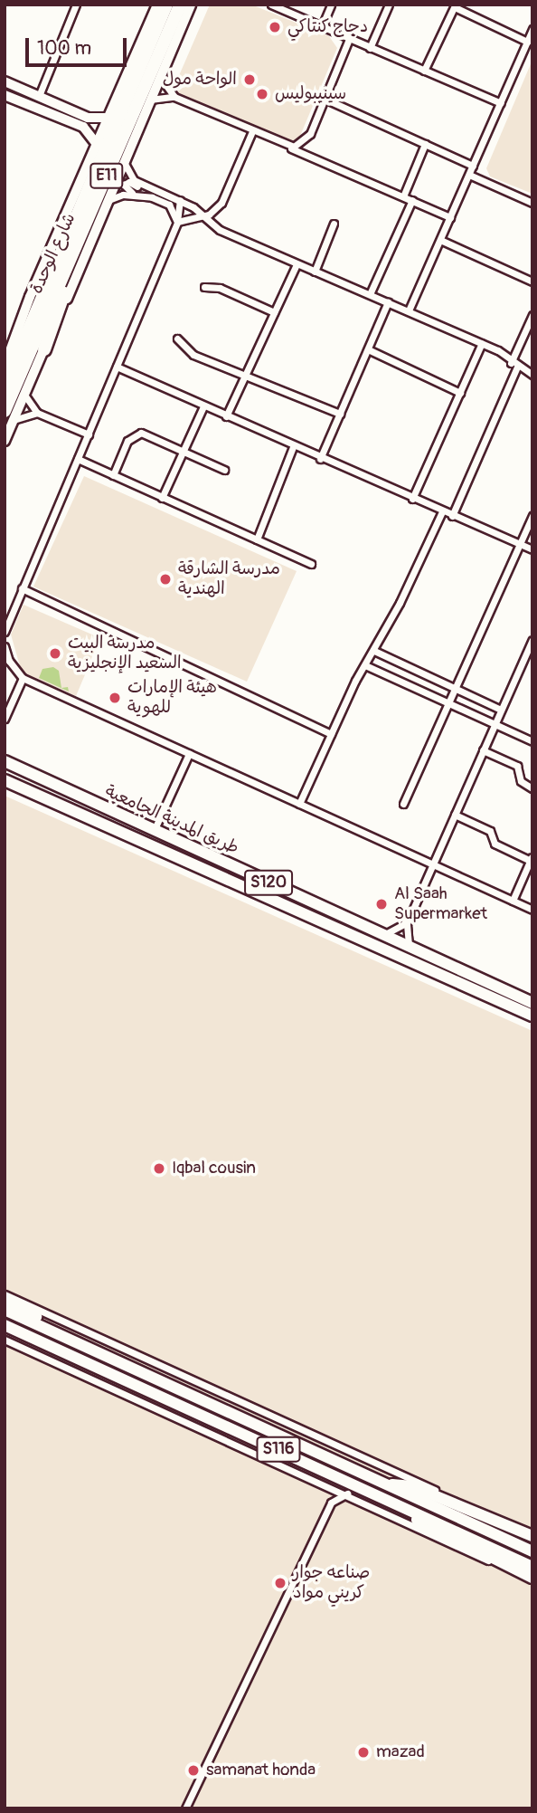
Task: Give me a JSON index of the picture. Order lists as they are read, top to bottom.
{
  "streets": {
    "highway": ["E11", "شارع الوحدة"],
    "main road": ["طريق المدينة الجامعية", "S120", "S116"]
  },
  "places": [
    "دجاج كنتاكي",
    "الواحة مول",
    "سينيبوليس",
    "مدرسة الشارقة الهندية",
    "مدرسة البيت السعيد الإنجليزية",
    "هيئة الإمارات للهوية",
    "Al Saah Supermarket",
    "Iqbal cousin",
    "صناعه جوار كريني مواد",
    "mazad",
    "samanat honda"
  ],
  "scale_bar": "100 m"
}
